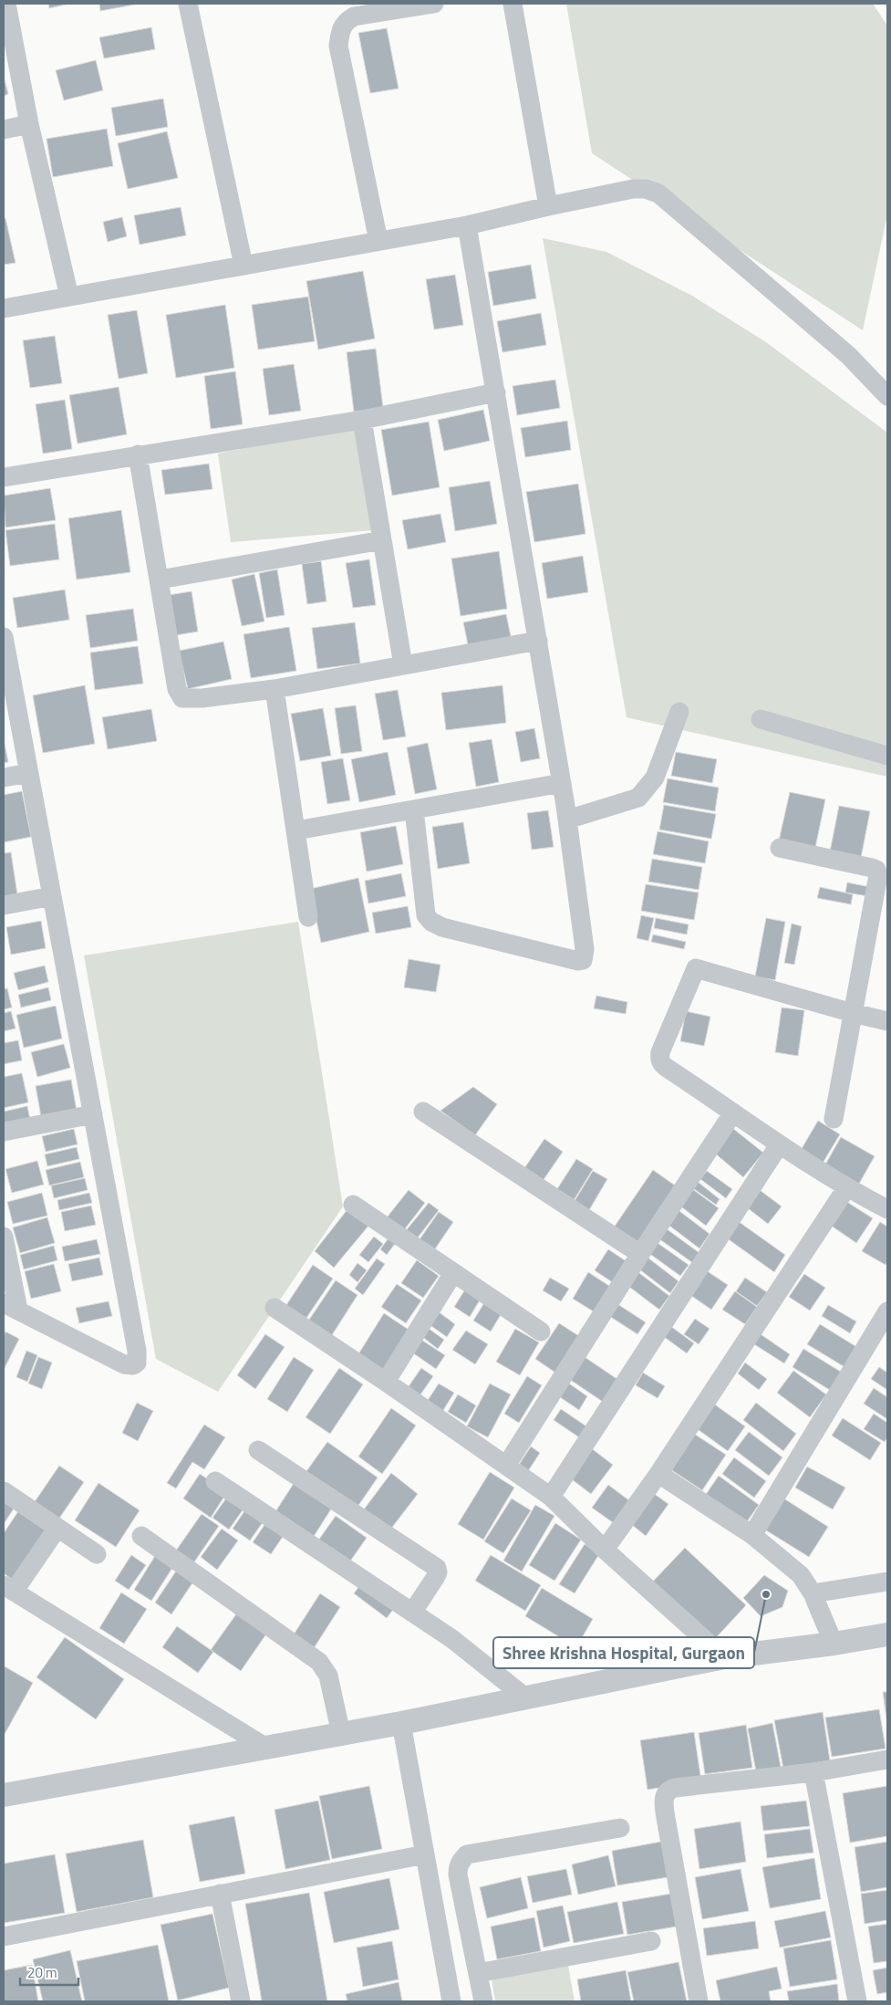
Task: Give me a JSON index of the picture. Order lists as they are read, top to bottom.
{
  "places": ["Shree Krishna Hospital, Gurgaon"],
  "scale_bar": "20 m"
}
